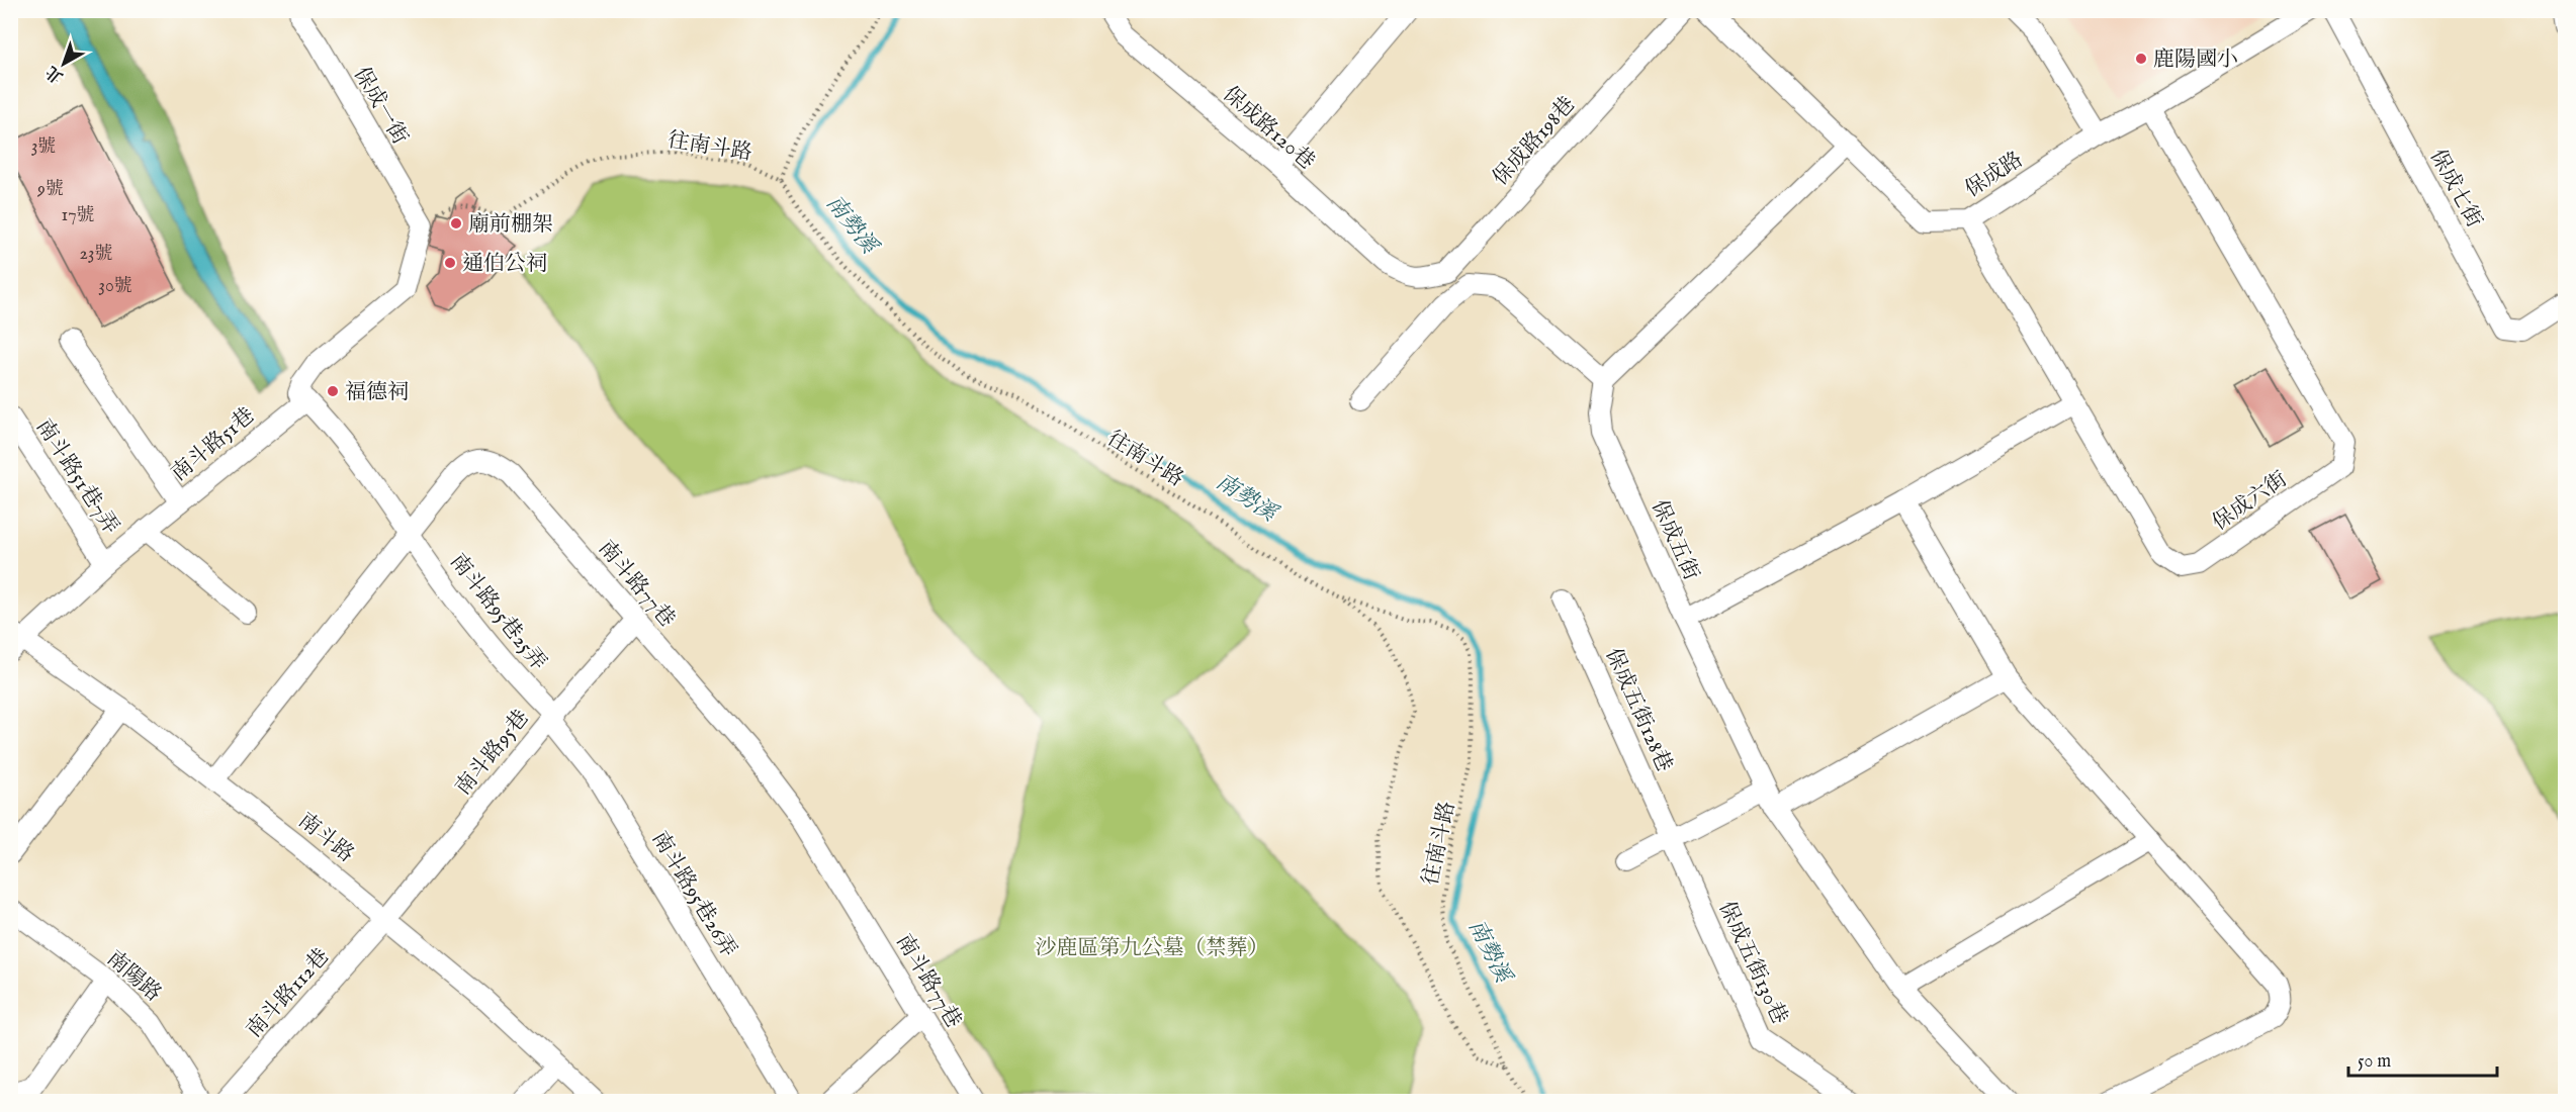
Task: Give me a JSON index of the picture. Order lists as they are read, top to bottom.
{
  "streets": {
    "street": [
      "保成一街",
      "保成路120巷",
      "保成路198巷",
      "保成路",
      "保成七街",
      "南斗路51巷",
      "南斗路51巷7弄",
      "保成六街",
      "保成五街",
      "南斗路77巷",
      "南斗路95巷25弄",
      "保成五街128巷",
      "南斗路95巷",
      "南斗路",
      "南斗路95巷26弄",
      "保成五街130巷",
      "南陽路",
      "南斗路112巷"
    ],
    "path": ["往南斗路"]
  },
  "crossings": [
    ["保成一街", "往南斗路"],
    ["保成路120巷", "保成路198巷"],
    ["保成路", "保成六街"],
    ["南斗路51巷", "南斗路51巷7弄"],
    ["南斗路51巷", "南斗路"],
    ["保成六街", "保成五街"],
    ["南斗路77巷", "南斗路95巷25弄"],
    ["南斗路77巷", "南斗路95巷"],
    ["南斗路77巷", "南斗路"],
    ["南斗路95巷25弄", "南斗路95巷"],
    ["南斗路95巷25弄", "南斗路95巷26弄"],
    ["保成五街128巷", "保成五街130巷"],
    ["南斗路95巷", "南斗路"],
    ["南斗路95巷", "南斗路95巷26弄"],
    ["南斗路95巷", "南斗路112巷"],
    ["南斗路", "南斗路112巷"]
  ],
  "water": ["南勢溪"],
  "parks": ["沙鹿區第九公墓（禁葬）"],
  "places": [
    "鹿陽國小",
    "廟前棚架",
    "通伯公祠",
    "福德祠"
  ],
  "house_numbers": [
    "3號",
    "9號",
    "17號",
    "23號",
    "30號"
  ],
  "scale_bar": "50 m",
  "north": "bottom left"
}
